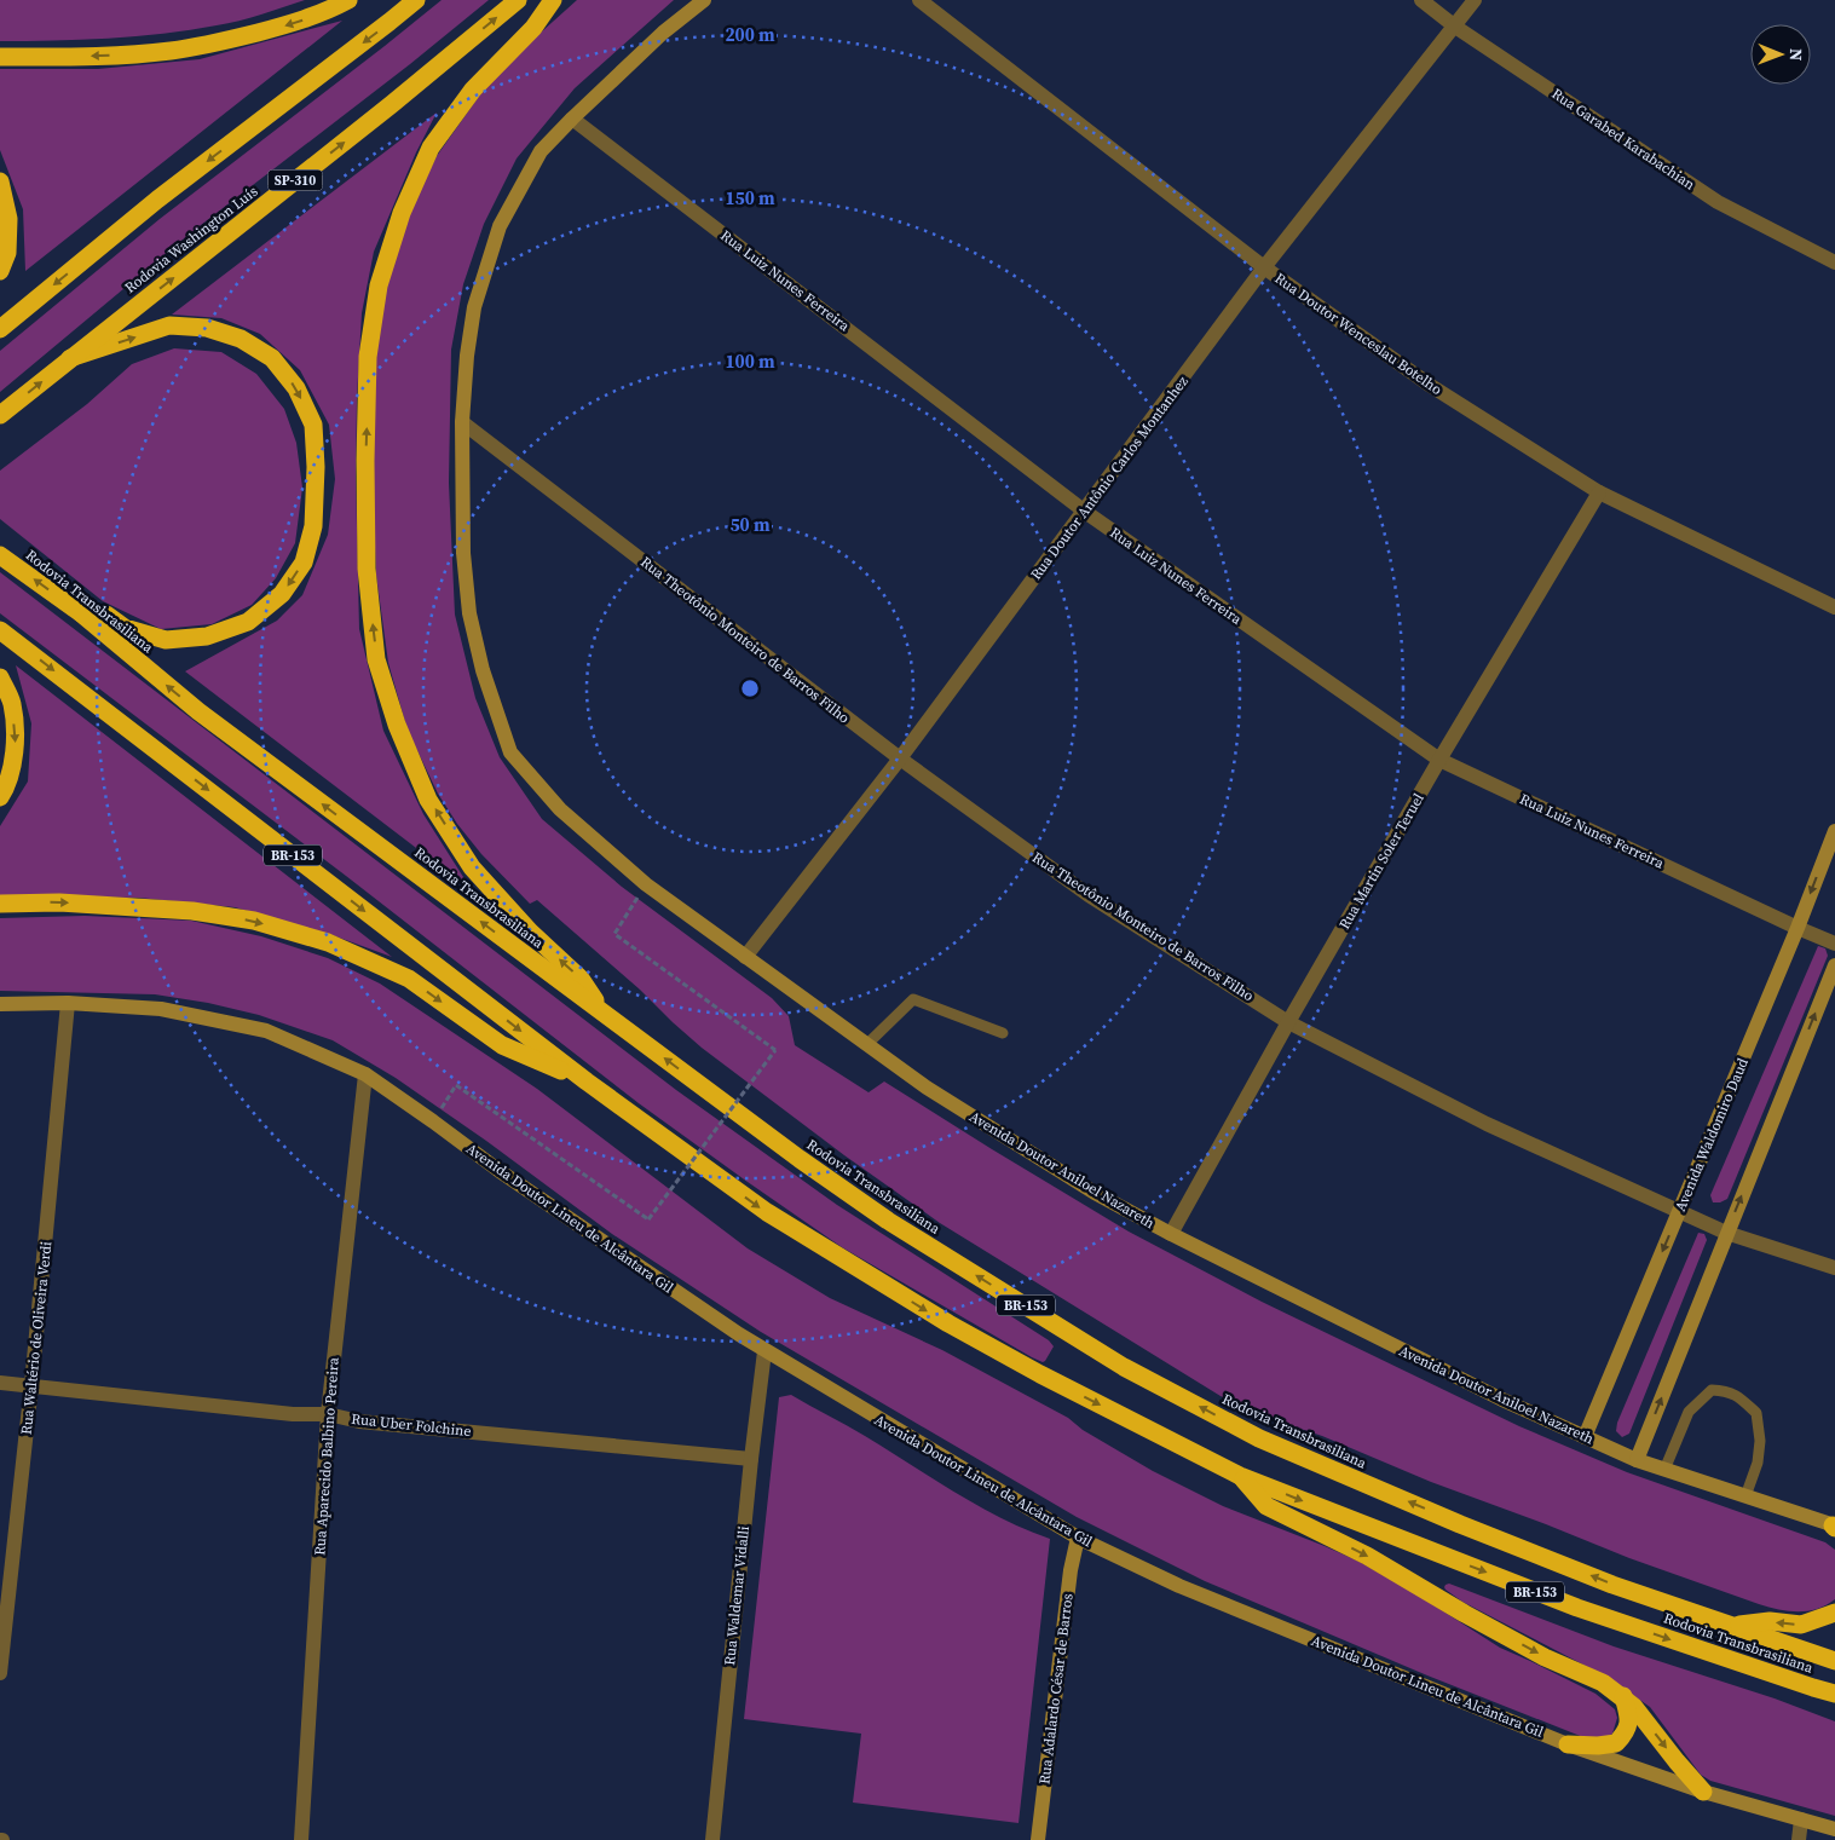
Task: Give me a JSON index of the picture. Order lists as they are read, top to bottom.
{
  "streets": {
    "highway": [
      "SP-310",
      "Rodovia Washington Luís",
      "Rodovia Transbrasiliana",
      "BR-153"
    ],
    "main road": [
      "Avenida Waldomiro Daud",
      "Avenida Doutor Aniloel Nazareth",
      "Avenida Doutor Lineu de Alcântara Gil",
      "Rua Adalardo César de Barros"
    ],
    "street": [
      "Rua Garabed Karabachian",
      "Rua Luiz Nunes Ferreira",
      "Rua Doutor Wenceslau Botelho",
      "Rua Doutor Antônio Carlos Montanhez",
      "Rua Theotônio Monteiro de Barros Filho",
      "Rua Martin Soler Teruel",
      "Rua Waltério de Oliveira Verdi",
      "Rua Uber Folchine",
      "Rua Aparecido Balbino Pereira",
      "Rua Waldemar Vidalli"
    ]
  },
  "crossings": [
    ["Rua Garabed Karabachian", "Rua Doutor Antônio Carlos Montanhez"],
    ["Rua Luiz Nunes Ferreira", "Rua Doutor Antônio Carlos Montanhez"],
    ["Rua Luiz Nunes Ferreira", "Rua Martin Soler Teruel"],
    ["Rua Luiz Nunes Ferreira", "Avenida Waldomiro Daud"],
    ["Rua Luiz Nunes Ferreira", "Avenida Doutor Aniloel Nazareth"],
    ["Rua Doutor Wenceslau Botelho", "Rua Doutor Antônio Carlos Montanhez"],
    ["Rua Doutor Wenceslau Botelho", "Rua Martin Soler Teruel"],
    ["Rua Doutor Antônio Carlos Montanhez", "Rua Theotônio Monteiro de Barros Filho"],
    ["Rua Doutor Antônio Carlos Montanhez", "Avenida Doutor Aniloel Nazareth"],
    ["Rua Theotônio Monteiro de Barros Filho", "Rua Martin Soler Teruel"],
    ["Rua Theotônio Monteiro de Barros Filho", "Avenida Waldomiro Daud"],
    ["Rua Theotônio Monteiro de Barros Filho", "Avenida Doutor Aniloel Nazareth"],
    ["Rua Martin Soler Teruel", "Avenida Doutor Aniloel Nazareth"],
    ["Avenida Waldomiro Daud", "Avenida Doutor Aniloel Nazareth"],
    ["Avenida Doutor Lineu de Alcântara Gil", "Rua Waltério de Oliveira Verdi"],
    ["Avenida Doutor Lineu de Alcântara Gil", "Rua Aparecido Balbino Pereira"],
    ["Avenida Doutor Lineu de Alcântara Gil", "Rua Waldemar Vidalli"],
    ["Avenida Doutor Lineu de Alcântara Gil", "Rua Adalardo César de Barros"],
    ["Rua Waltério de Oliveira Verdi", "Rua Uber Folchine"],
    ["Rua Uber Folchine", "Rua Aparecido Balbino Pereira"],
    ["Rua Uber Folchine", "Rua Waldemar Vidalli"]
  ],
  "north": "right",
  "rings": [
    "200 m",
    "150 m",
    "100 m",
    "50 m"
  ]
}
